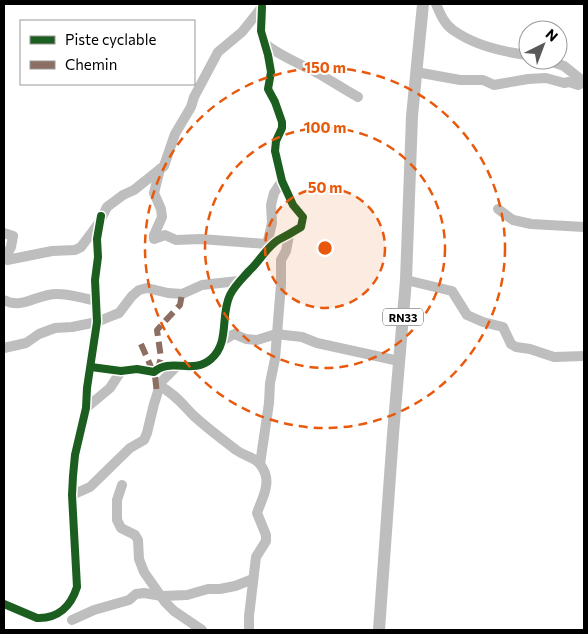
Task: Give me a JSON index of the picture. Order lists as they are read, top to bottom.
{
  "streets": {
    "main road": ["RN33"]
  },
  "legend": ["Piste cyclable", "Chemin"],
  "north": "top right",
  "rings": ["150 m", "100 m", "50 m"]
}
